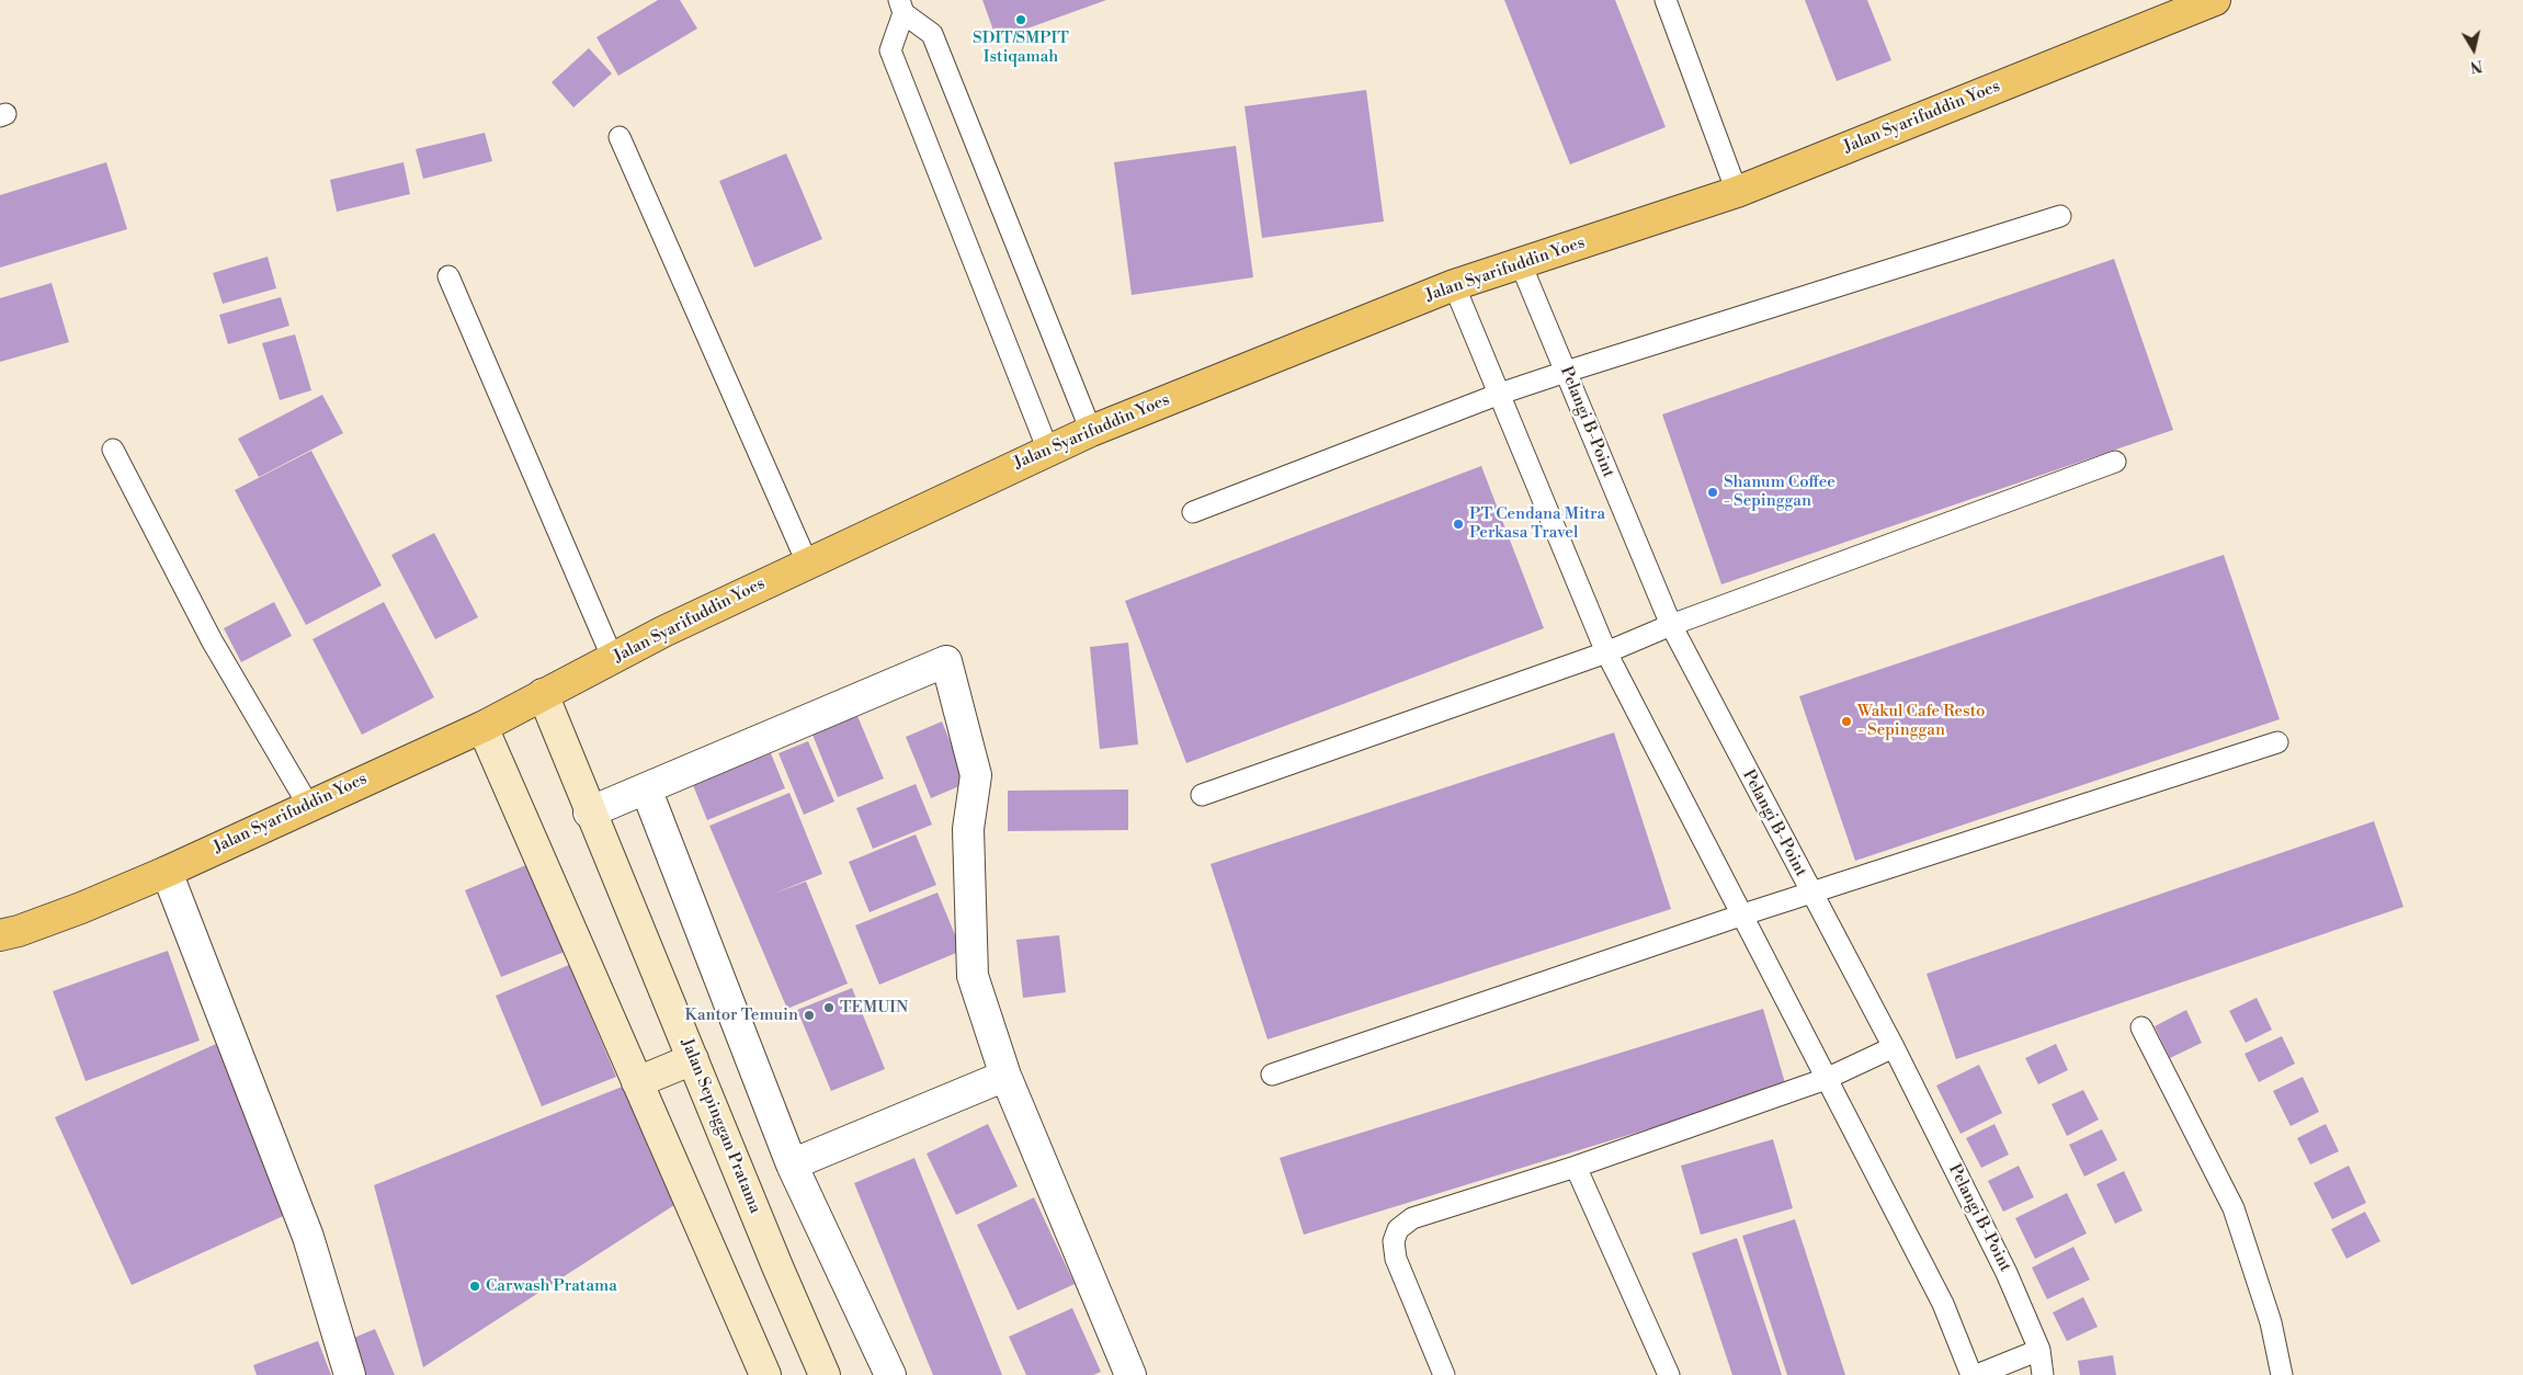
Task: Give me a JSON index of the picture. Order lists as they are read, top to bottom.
{
  "streets": {
    "highway": ["Jalan Syarifuddin Yoes"],
    "street": ["Jalan Sepinggan Pratama"],
    "lane": ["Pelangi B-Point"]
  },
  "crossings": [
    ["Jalan Syarifuddin Yoes", "Pelangi B-Point"],
    ["Jalan Syarifuddin Yoes", "Jalan Sepinggan Pratama"]
  ],
  "places": [
    "SDIT/SMPIT Istiqamah",
    "Shanum Coffee - Sepinggan",
    "PT Cendana Mitra Perkasa Travel",
    "Wakul Cafe Resto - Sepinggan",
    "TEMUIN",
    "Kantor Temuin",
    "Carwash Pratama"
  ],
  "north": "bottom"
}
